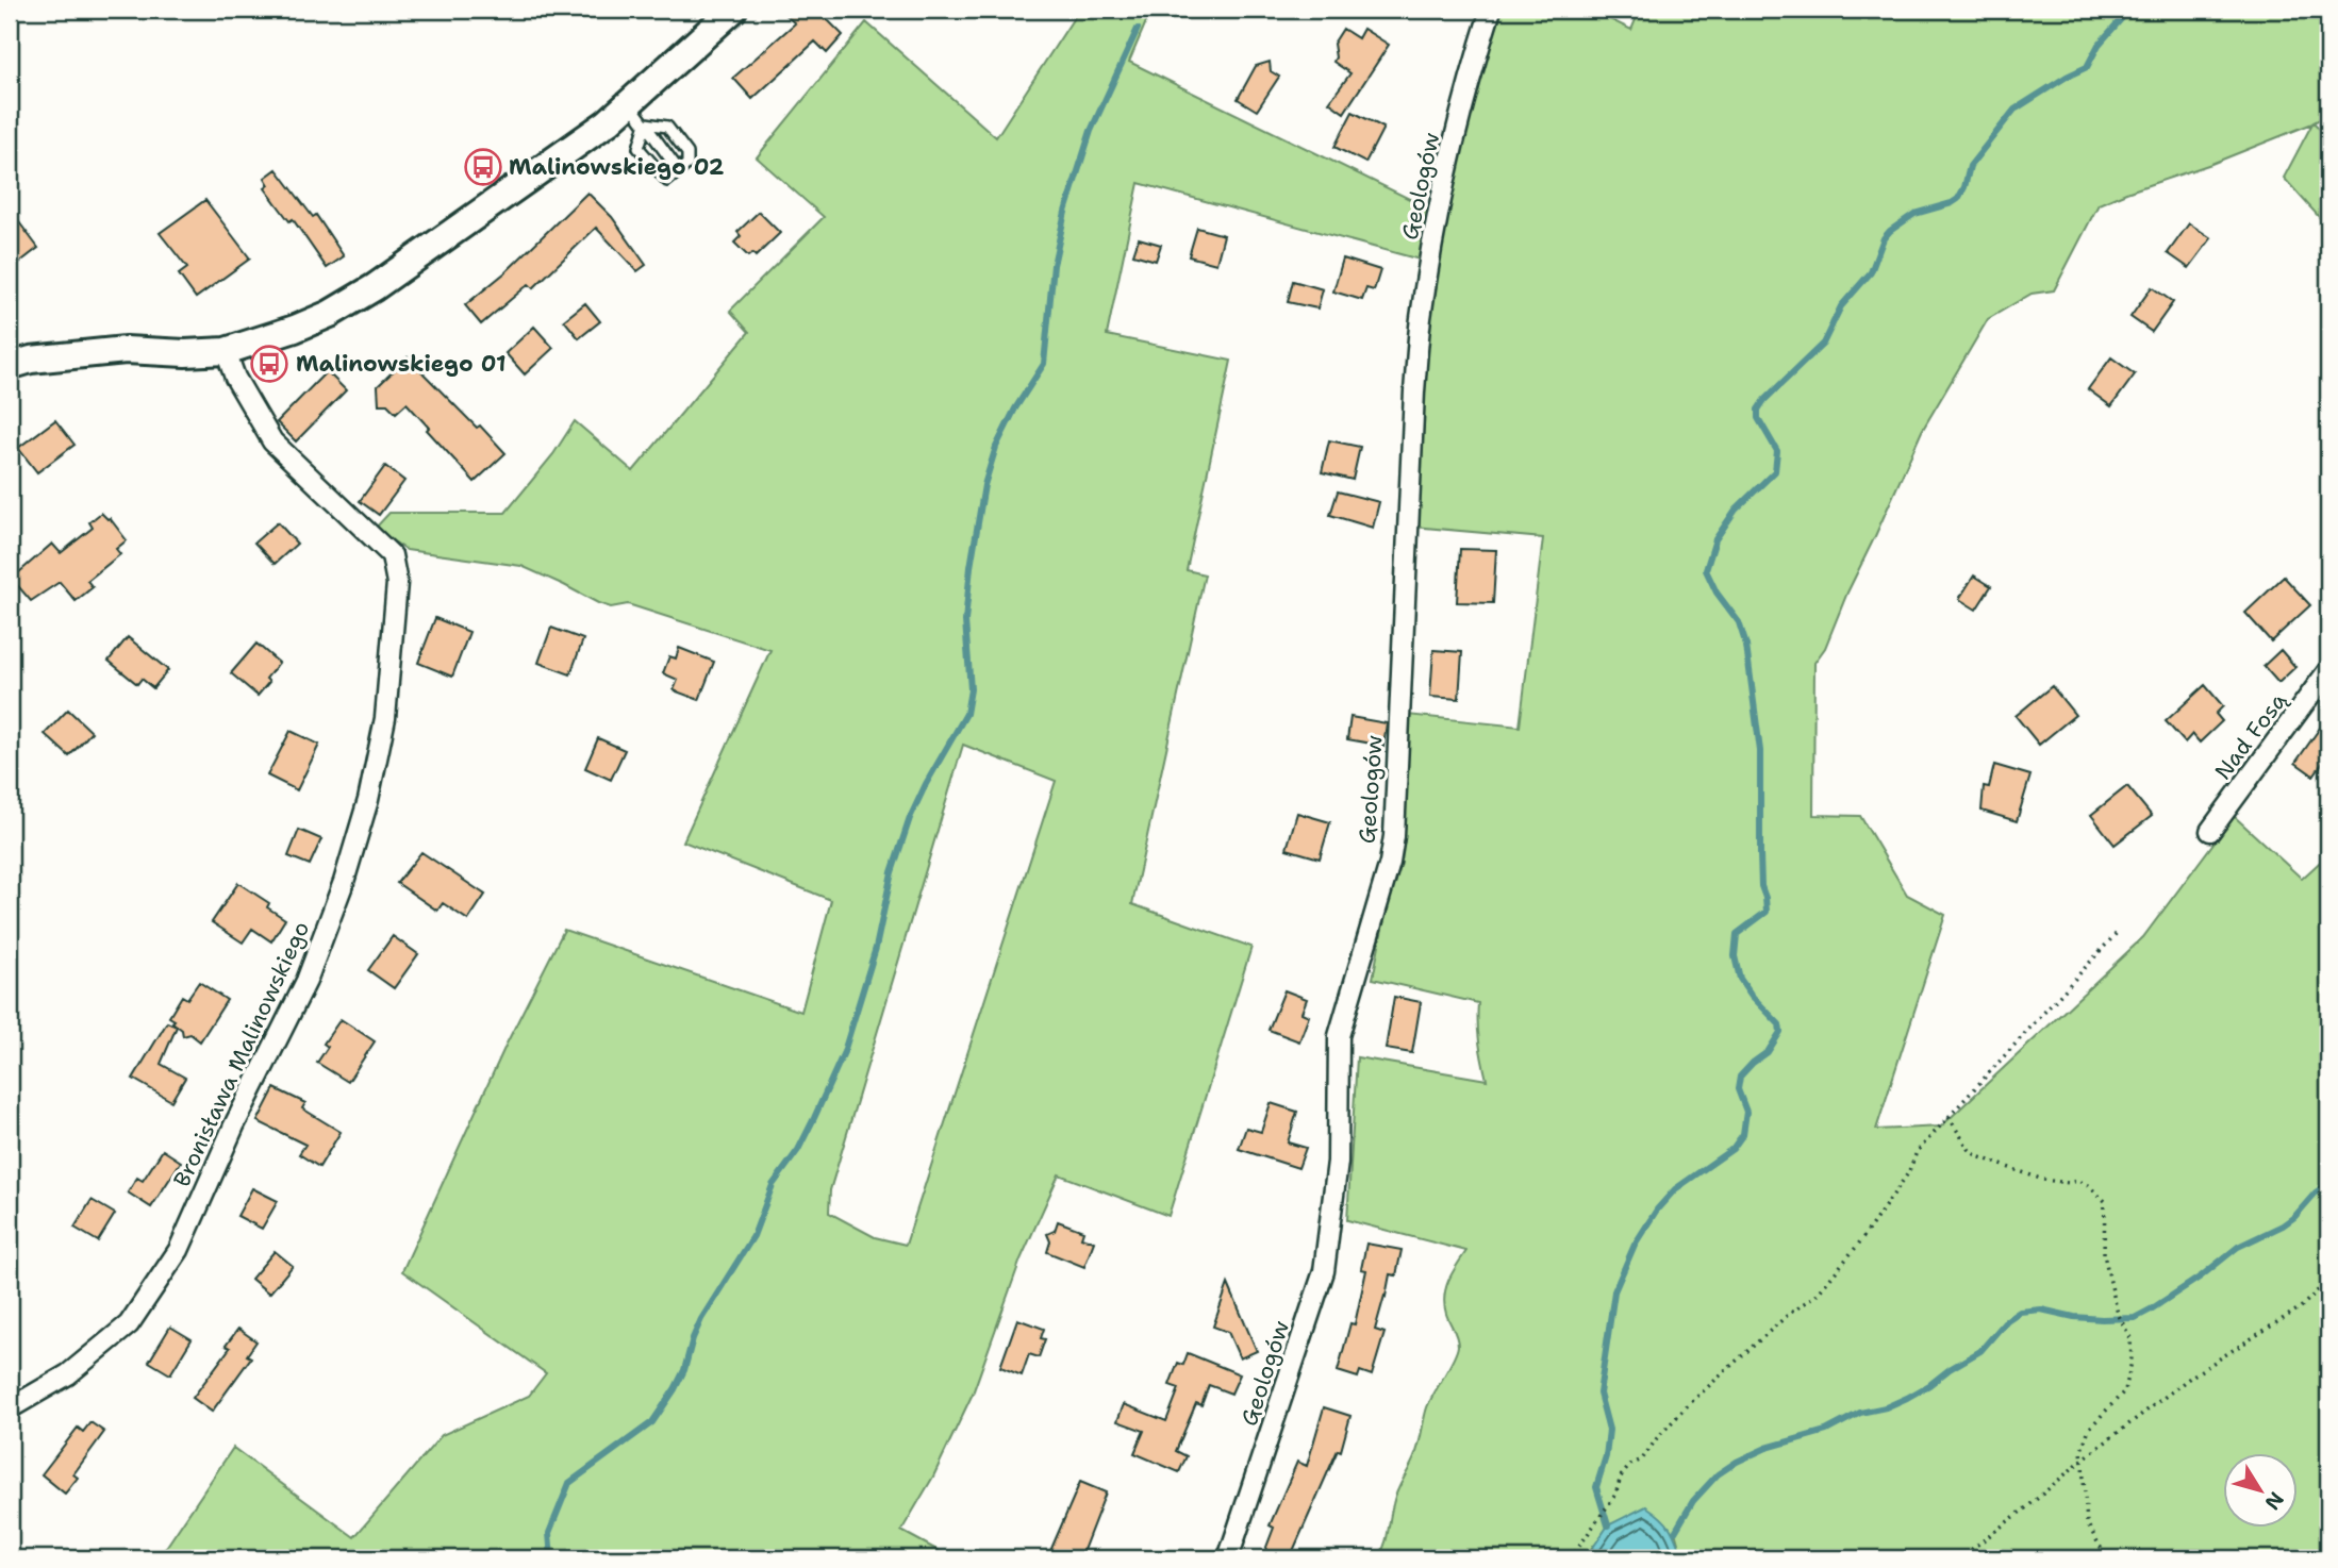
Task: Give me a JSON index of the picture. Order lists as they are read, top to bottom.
{
  "streets": {
    "street": ["Geologów", "Nad Fosą", "Bronisława Malinowskiego"]
  },
  "places": {
    "bus stop": ["Malinowskiego 02", "Malinowskiego 01"]
  },
  "north": "bottom right"
}
